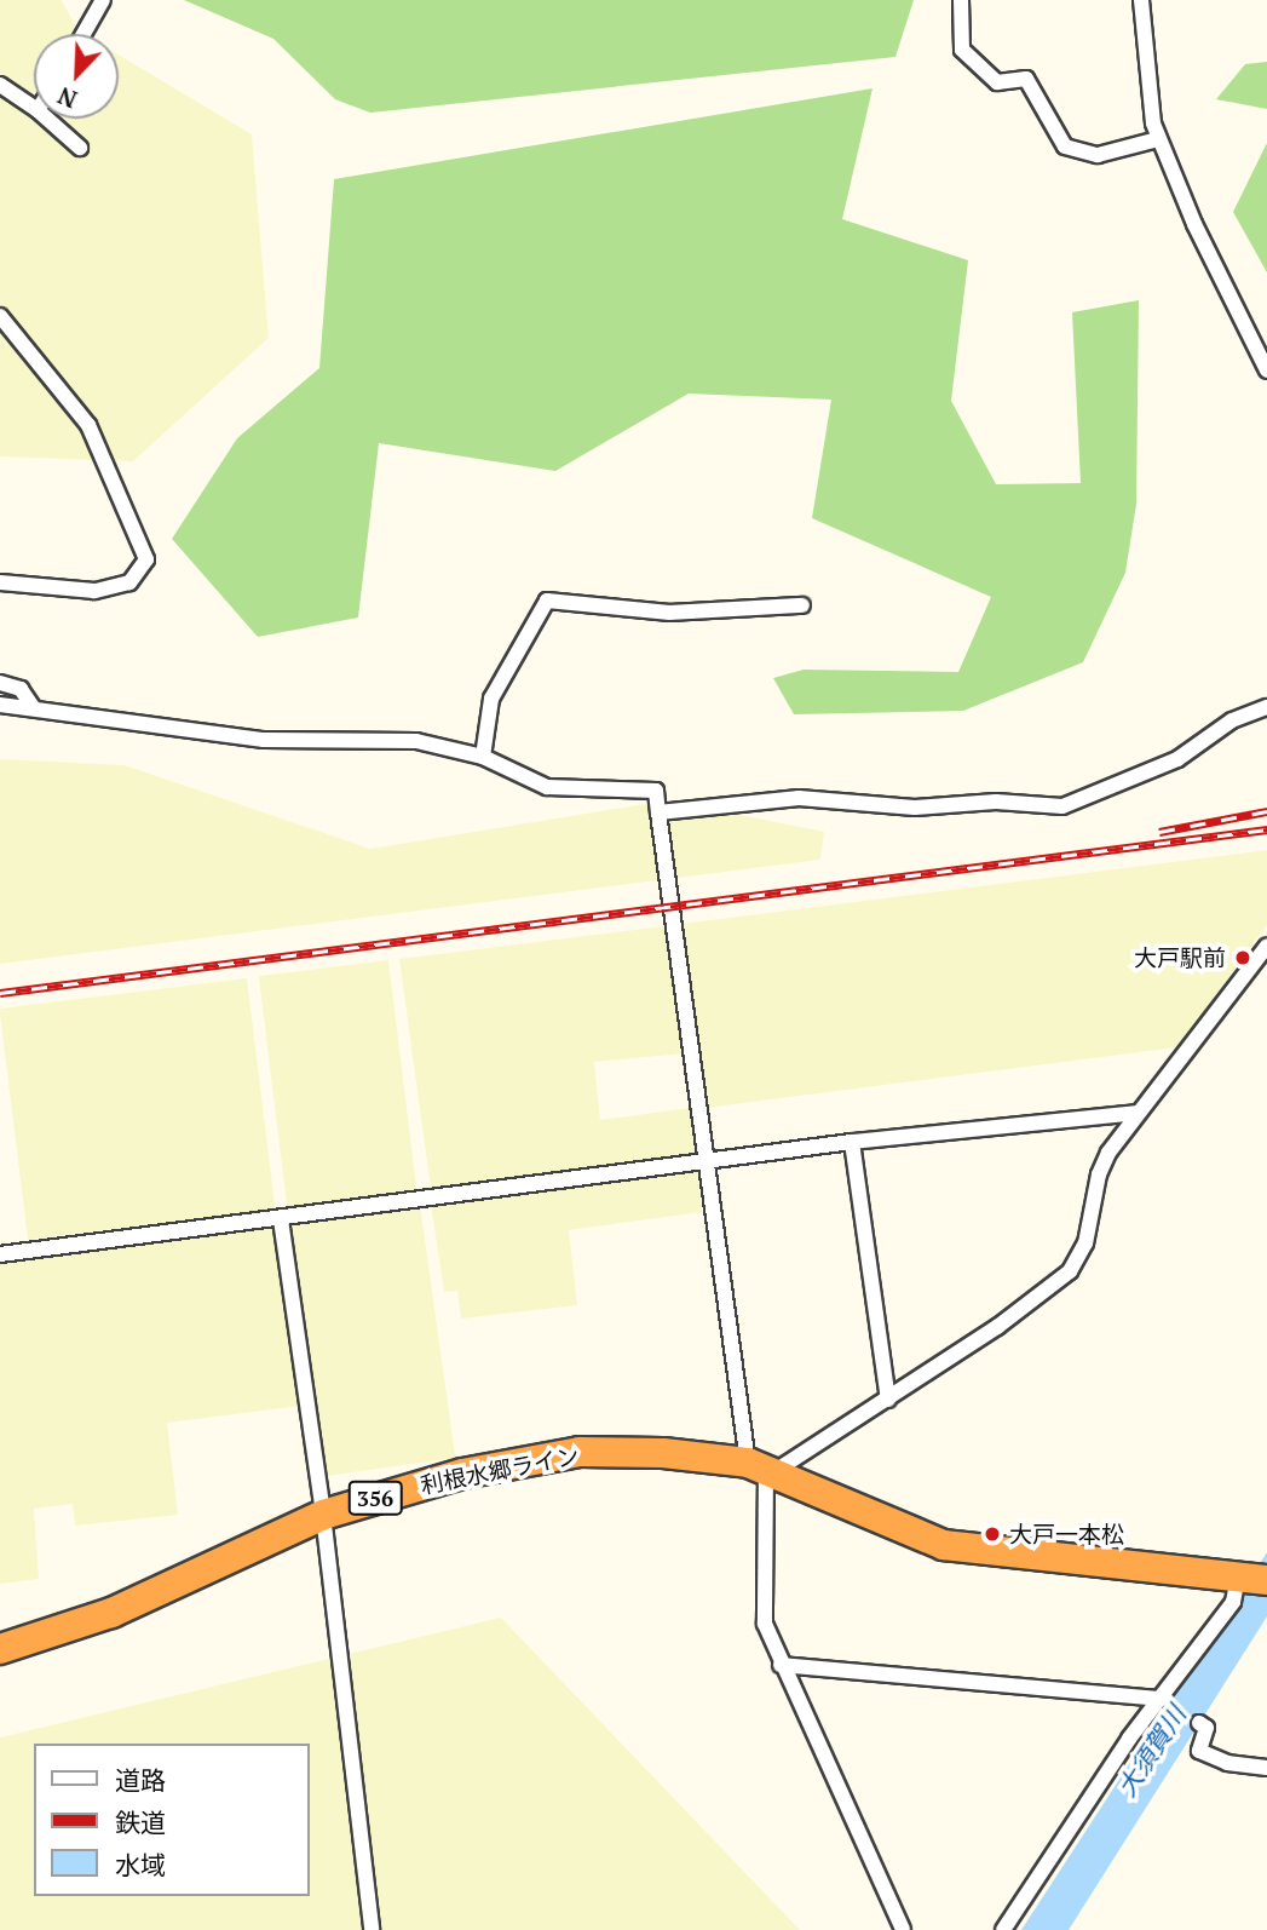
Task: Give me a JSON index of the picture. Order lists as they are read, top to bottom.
{
  "streets": {
    "highway": ["利根水郷ライン", "356"]
  },
  "water": ["大須賀川"],
  "places": ["大戸駅前", "大戸一本松"],
  "legend": ["道路", "鉄道", "水域"],
  "north": "bottom left"
}
